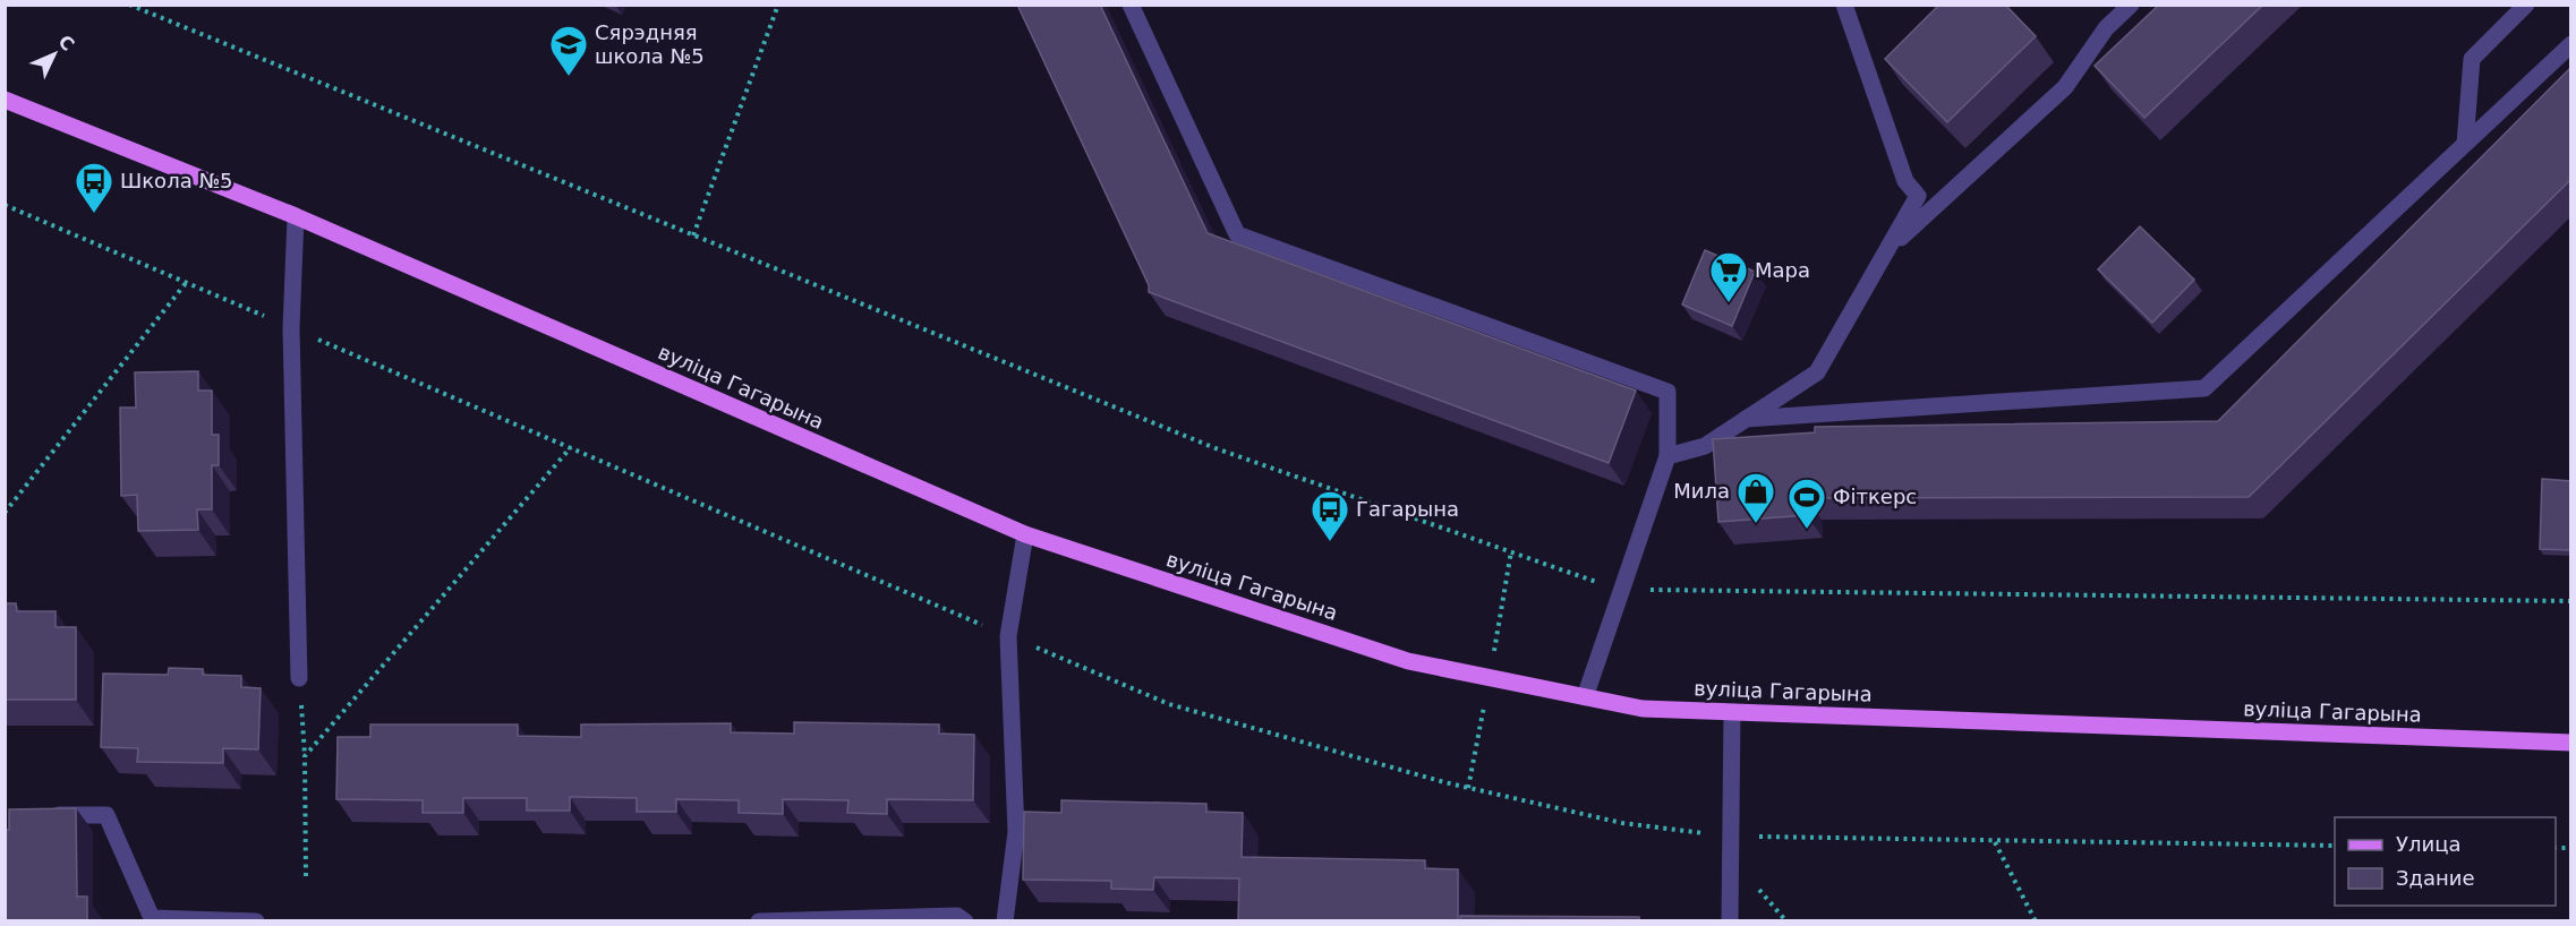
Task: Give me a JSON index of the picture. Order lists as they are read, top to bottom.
{
  "streets": {
    "main road": ["вуліца Гагарына"]
  },
  "places": {
    "school or university": ["Сярэдняя школа №5"],
    "bus stop": ["Школа №5", "Гагарына"],
    "supermarket": ["Мара"],
    "shop": ["Мила"],
    "sports": ["Фіткерс"]
  },
  "legend": ["Улица", "Здание"],
  "north": "top right"
}
